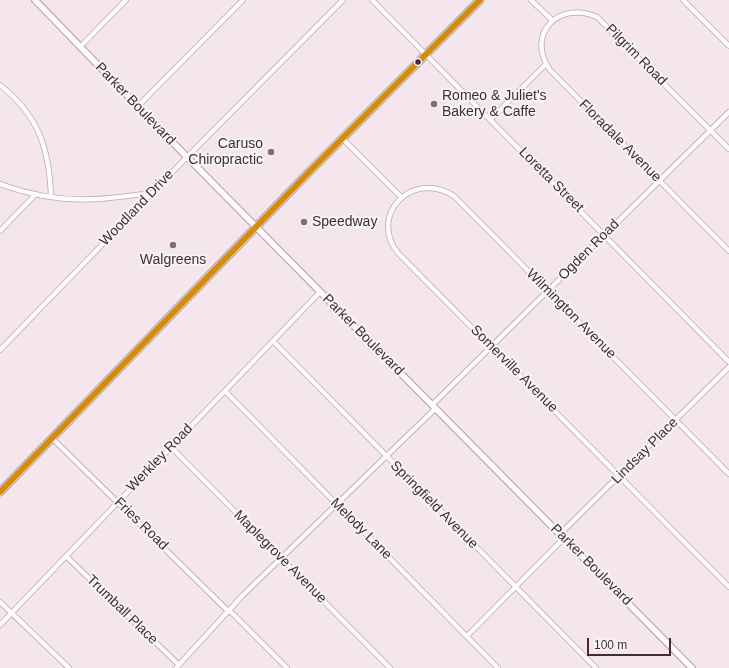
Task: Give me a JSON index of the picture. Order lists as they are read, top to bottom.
{
  "streets": {
    "street": [
      "Pilgrim Road",
      "Parker Boulevard",
      "Floradale Avenue",
      "Loretta Street",
      "Woodland Drive",
      "Ogden Road",
      "Wilmington Avenue",
      "Somerville Avenue",
      "Lindsay Place",
      "Werkley Road",
      "Springfield Avenue",
      "Fries Road",
      "Melody Lane",
      "Maplegrove Avenue",
      "Trumball Place"
    ]
  },
  "crossings": [
    ["Pilgrim Road", "Floradale Avenue"],
    ["Pilgrim Road", "Ogden Road"],
    ["Parker Boulevard", "Woodland Drive"],
    ["Parker Boulevard", "Ogden Road"],
    ["Parker Boulevard", "Lindsay Place"],
    ["Parker Boulevard", "Werkley Road"],
    ["Floradale Avenue", "Ogden Road"],
    ["Loretta Street", "Ogden Road"],
    ["Ogden Road", "Wilmington Avenue"],
    ["Ogden Road", "Somerville Avenue"],
    ["Ogden Road", "Springfield Avenue"],
    ["Ogden Road", "Fries Road"],
    ["Ogden Road", "Melody Lane"],
    ["Ogden Road", "Maplegrove Avenue"],
    ["Ogden Road", "Trumball Place"],
    ["Wilmington Avenue", "Somerville Avenue"],
    ["Wilmington Avenue", "Lindsay Place"],
    ["Somerville Avenue", "Lindsay Place"],
    ["Lindsay Place", "Springfield Avenue"],
    ["Lindsay Place", "Melody Lane"],
    ["Werkley Road", "Springfield Avenue"],
    ["Werkley Road", "Fries Road"],
    ["Werkley Road", "Melody Lane"],
    ["Werkley Road", "Maplegrove Avenue"],
    ["Werkley Road", "Trumball Place"]
  ],
  "places": [
    "Romeo & Juliet's Bakery & Caffe",
    "Caruso Chiropractic",
    "Speedway",
    "Walgreens"
  ],
  "scale_bar": "100 m"
}
